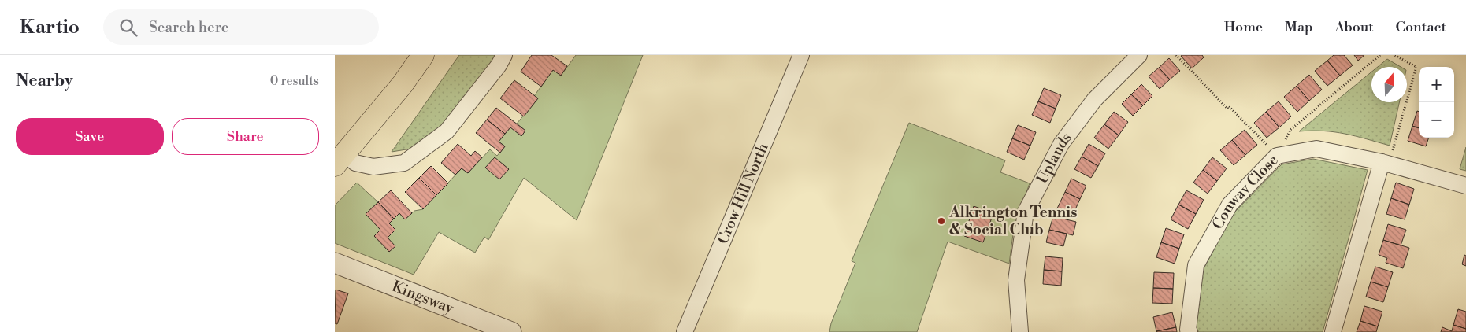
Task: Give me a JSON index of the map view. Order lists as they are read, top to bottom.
{
  "streets": {
    "street": [
      "Uplands",
      "Crow Hill North",
      "Conway Close",
      "Kingsway"
    ]
  },
  "places": ["Alkrington Tennis & Social Club"],
  "north": "top",
  "page": {
    "header": "Kartio",
    "search": "Search here",
    "nav": [
      "Home",
      "Map",
      "About",
      "Contact"
    ],
    "heading": ["Nearby", "0 results"],
    "map_buttons": ["+", "−"],
    "buttons": ["Save", "Share"]
  }
}
